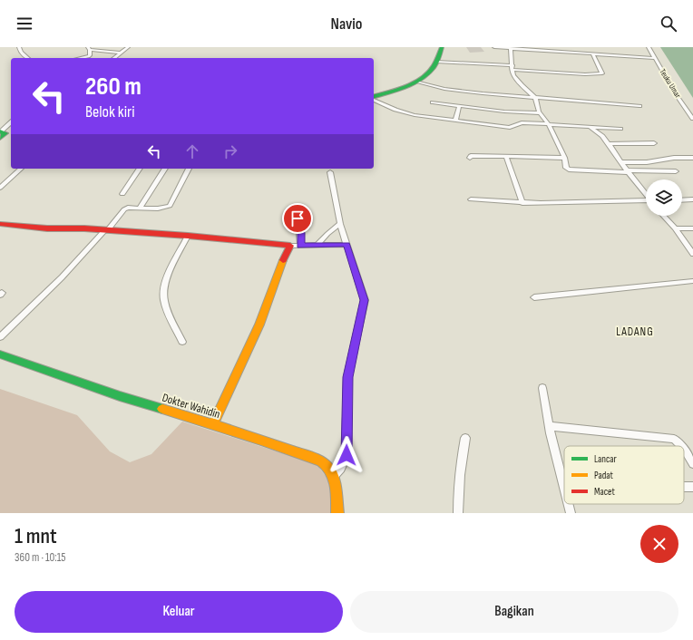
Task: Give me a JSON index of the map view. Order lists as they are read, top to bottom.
{
  "streets": {
    "main road": ["Dokter Wahidin"],
    "street": ["Teuku Umar"]
  },
  "districts": ["LADANG"],
  "legend": ["Lancar", "Padat", "Macet"],
  "page": {
    "header": "Navio",
    "turn": ["260 m", "Belok kiri"],
    "heading": ["1 mnt", "360 m · 10:15"],
    "buttons": ["Keluar", "Bagikan"]
  }
}
